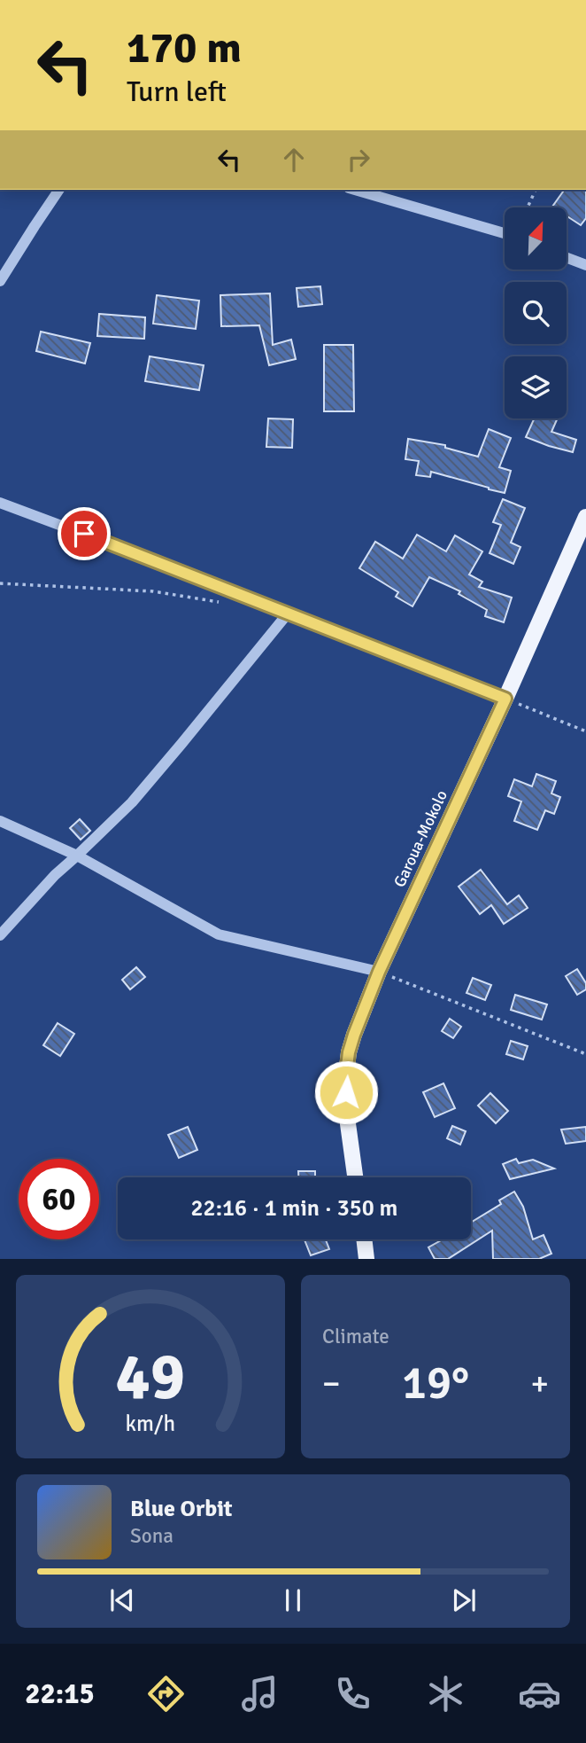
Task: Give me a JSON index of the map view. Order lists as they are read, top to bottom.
{
  "streets": {
    "main road": ["Garoua-Mokolo"]
  },
  "north": "top right",
  "page": {
    "turn": ["170 m", "Turn left"],
    "limit": "60",
    "trip": "22:16 · 1 min · 350 m",
    "tile": "Climate",
    "heat": ["−", "19°", "+"],
    "song": ["Blue Orbit", "Sona"],
    "tabs": "22:15",
    "gauge": ["49", "km/h"]
  }
}
